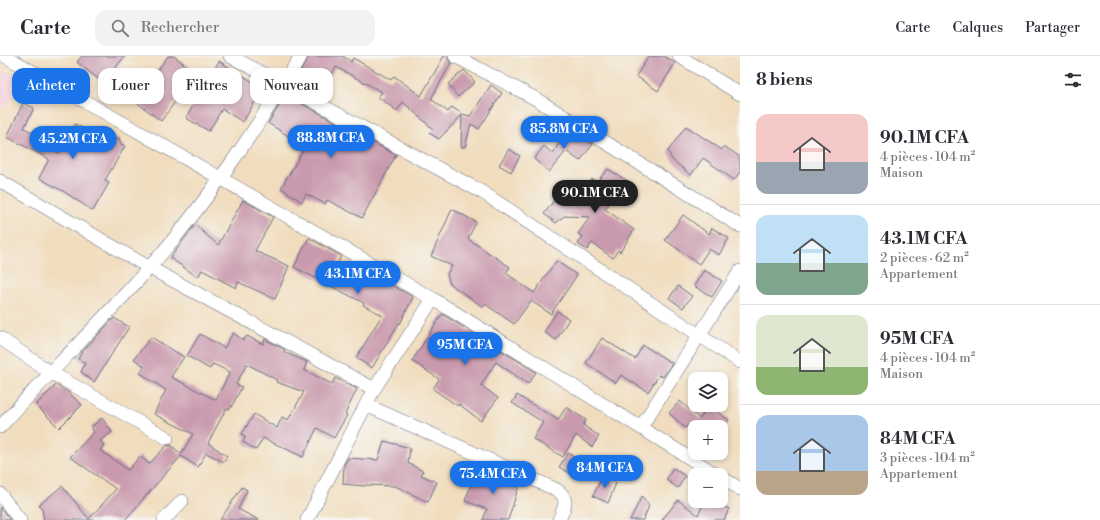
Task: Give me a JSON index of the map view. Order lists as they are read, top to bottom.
{
  "page": {
    "header": "Carte",
    "search": "Rechercher",
    "nav": ["Carte", "Calques", "Partager"],
    "heading": "8 biens",
    "chip": [
      "Acheter",
      "Louer",
      "Filtres",
      "Nouveau"
    ],
    "list": [
      {
        "name": "90.1M CFA",
        "note": "4 pièces · 104 m² · Maison"
      },
      {
        "name": "43.1M CFA",
        "note": "2 pièces · 62 m² · Appartement"
      },
      {
        "name": "95M CFA",
        "note": "4 pièces · 104 m² · Maison"
      },
      {
        "name": "84M CFA",
        "note": "3 pièces · 104 m² · Appartement"
      }
    ],
    "price": [
      "85.8M CFA",
      "88.8M CFA",
      "45.2M CFA",
      "90.1M CFA",
      "43.1M CFA",
      "95M CFA",
      "84M CFA",
      "75.4M CFA"
    ],
    "map_buttons": ["+", "−"]
  }
}
